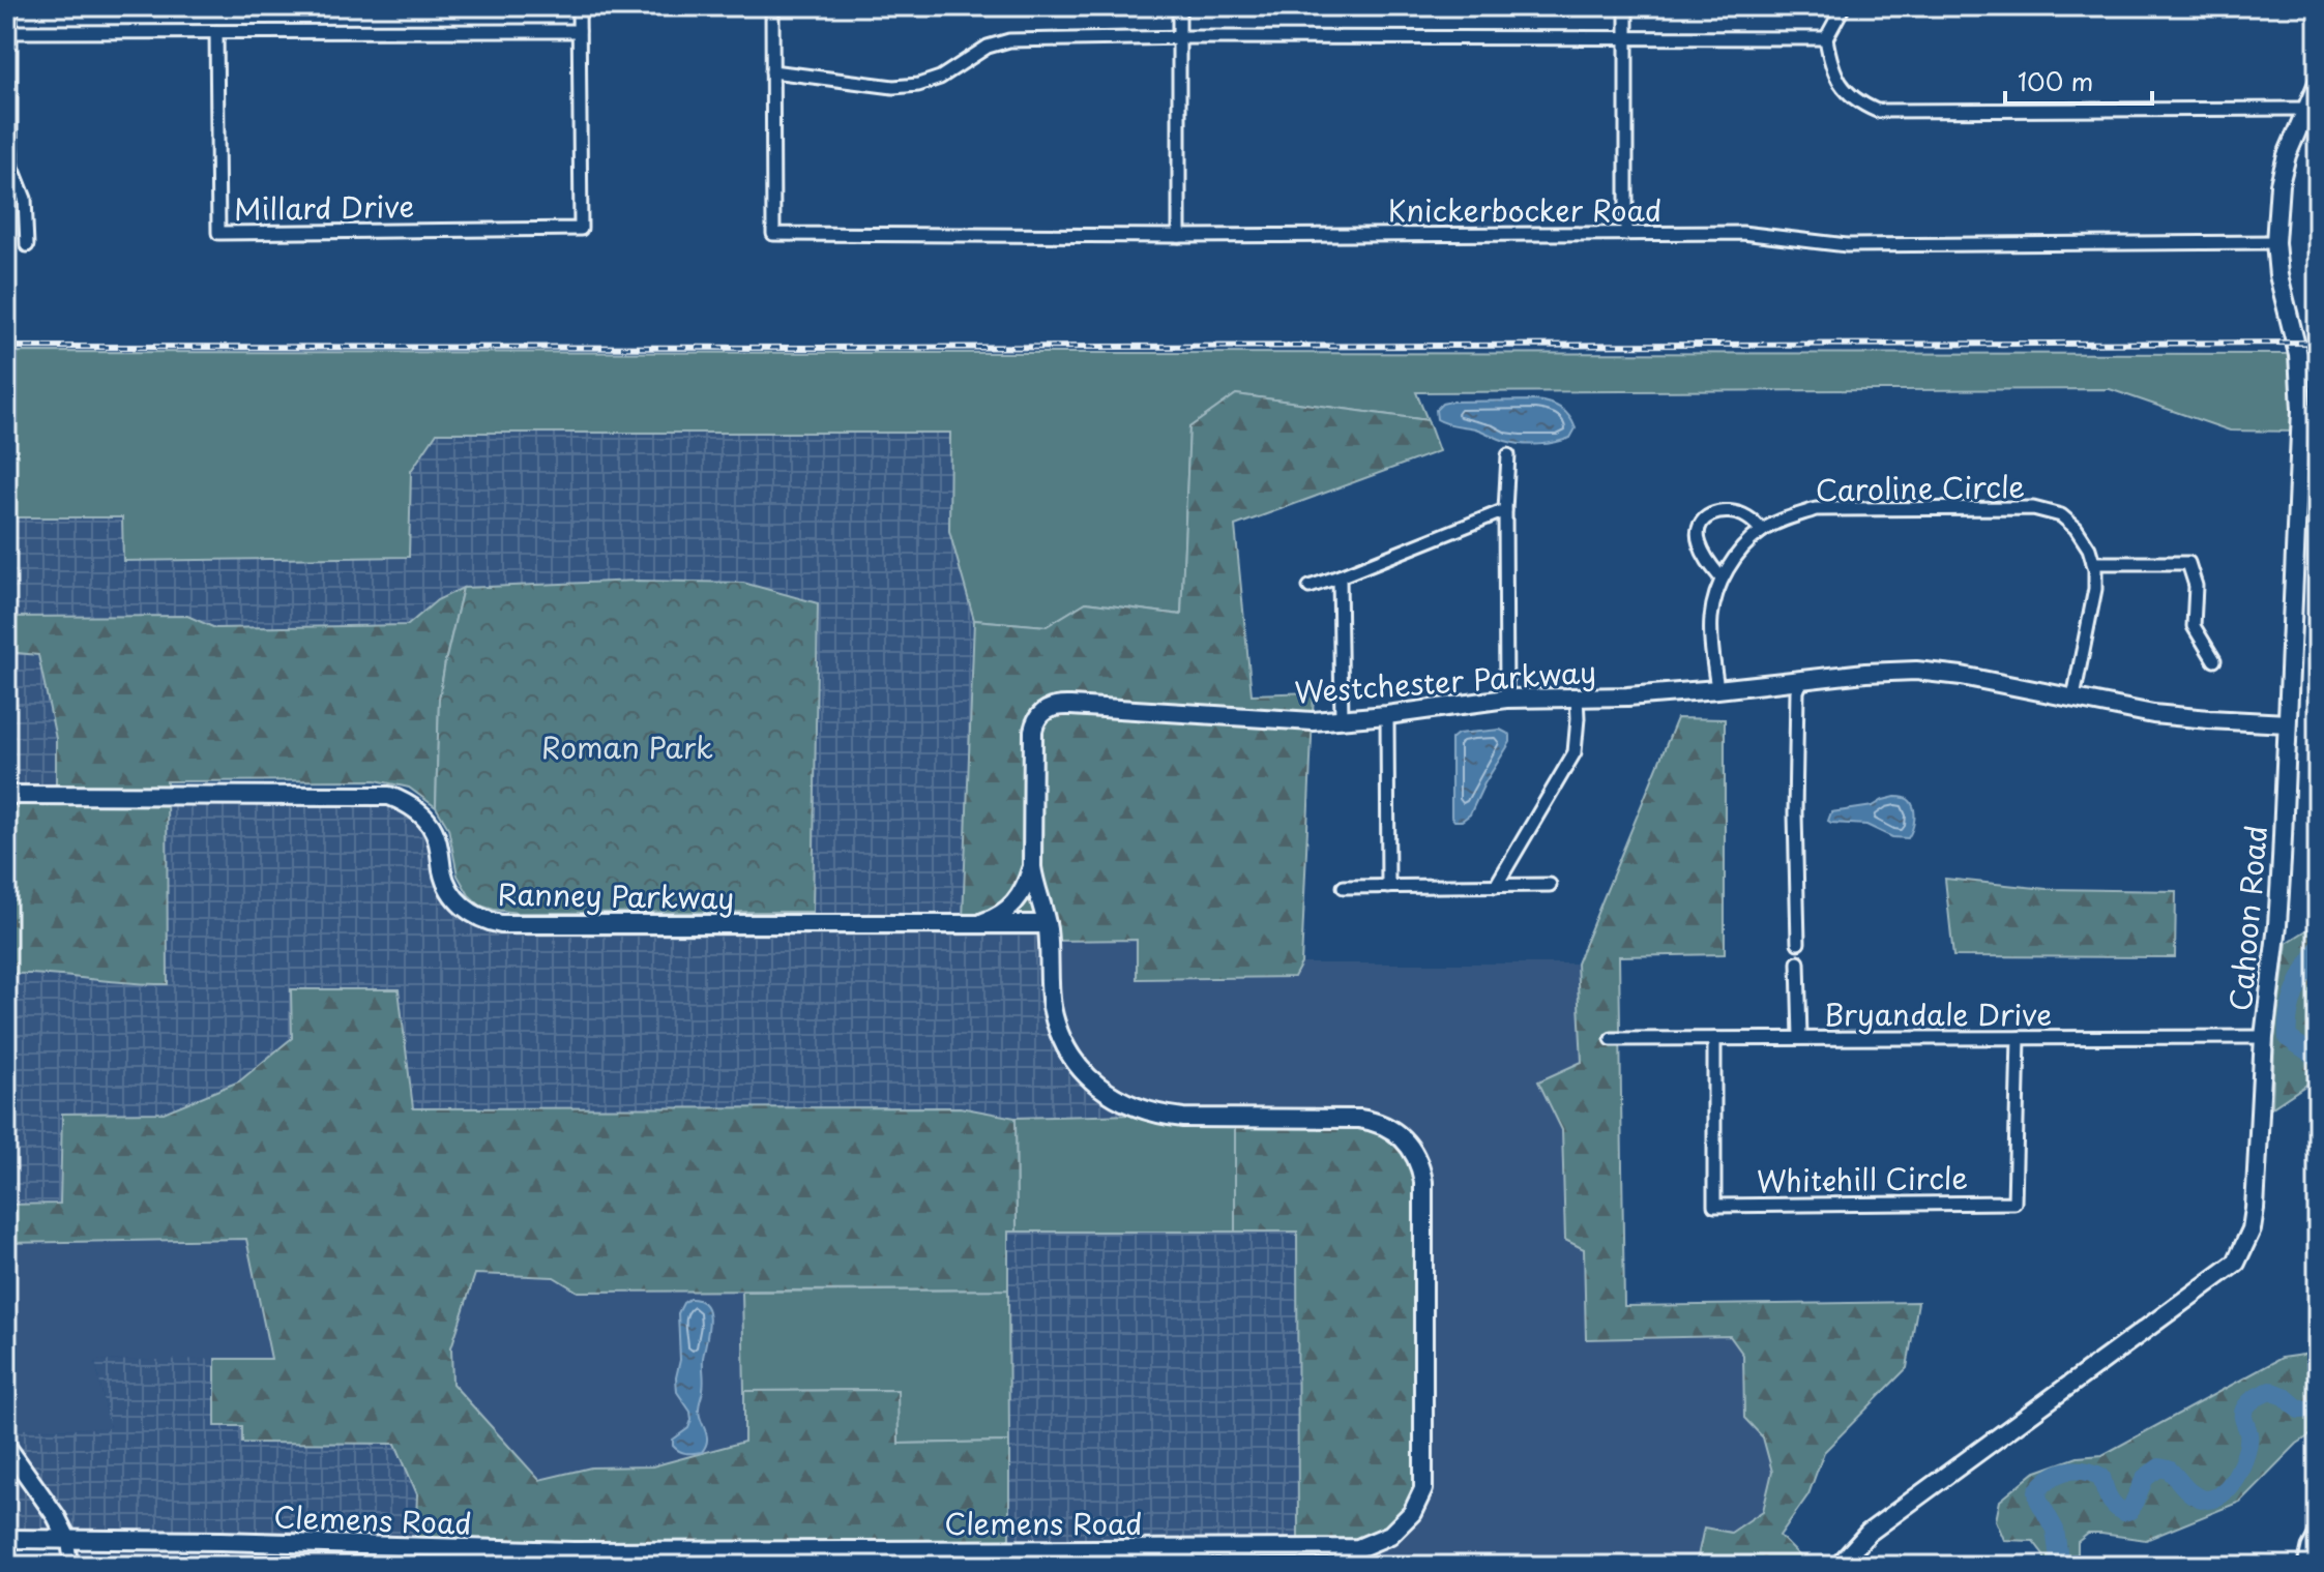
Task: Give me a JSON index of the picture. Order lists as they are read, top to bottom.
{
  "streets": {
    "street": [
      "Millard Drive",
      "Knickerbocker Road",
      "Caroline Circle",
      "Westchester Parkway",
      "Ranney Parkway",
      "Cahoon Road",
      "Bryandale Drive",
      "Whitehill Circle",
      "Clemens Road"
    ]
  },
  "crossings": [
    ["Knickerbocker Road", "Cahoon Road"],
    ["Caroline Circle", "Westchester Parkway"],
    ["Westchester Parkway", "Ranney Parkway"],
    ["Westchester Parkway", "Cahoon Road"],
    ["Westchester Parkway", "Clemens Road"],
    ["Cahoon Road", "Bryandale Drive"],
    ["Bryandale Drive", "Whitehill Circle"]
  ],
  "parks": ["Roman Park"],
  "scale_bar": "100 m"
}
